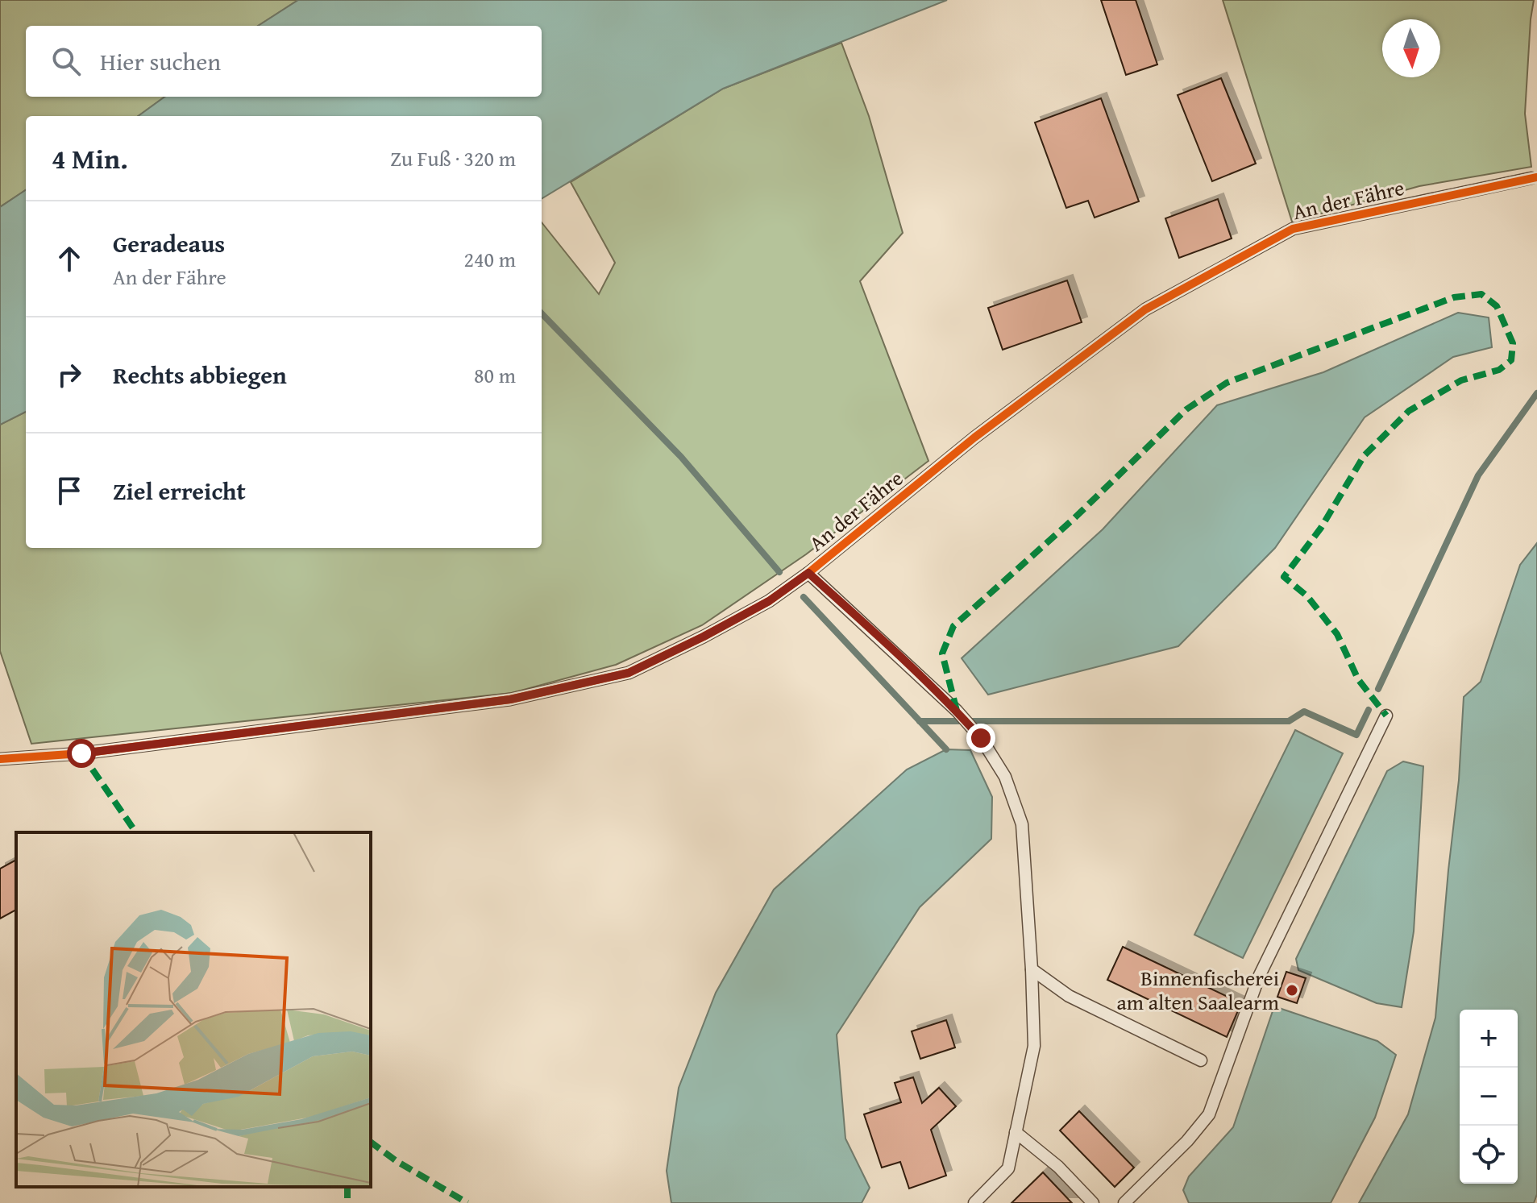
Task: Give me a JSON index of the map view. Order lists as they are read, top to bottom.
{
  "streets": {
    "lane": ["An der Fähre"]
  },
  "places": ["Binnenfischerei am alten Saalearm"],
  "north": "bottom",
  "page": {
    "search": "Hier suchen",
    "heading": ["4 Min.", "Zu Fuß · 320 m"],
    "list": [
      ["Geradeaus", "An der Fähre", "240 m"],
      ["Rechts abbiegen", "80 m"],
      "Ziel erreicht"
    ],
    "map_buttons": ["+", "−"]
  }
}
